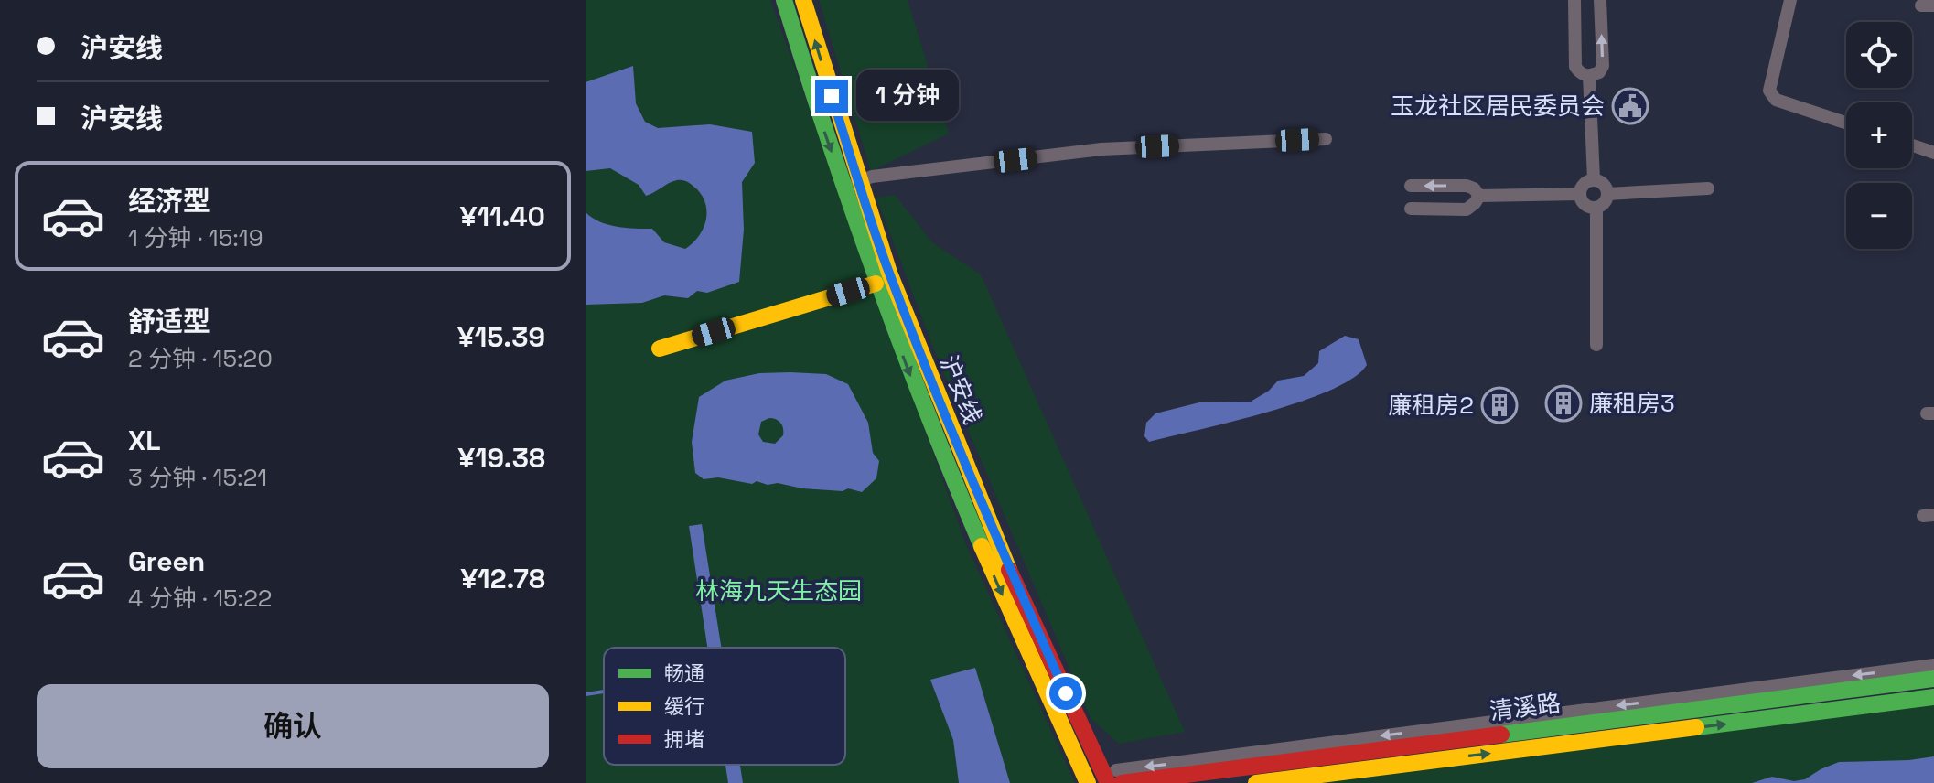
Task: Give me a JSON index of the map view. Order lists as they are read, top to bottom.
{
  "streets": {
    "main road": ["沪安线", "清溪路"]
  },
  "crossings": [
    ["沪安线", "清溪路"]
  ],
  "parks": ["林海九天生态园"],
  "places": {
    "public building": ["玉龙社区居民委员会"],
    "building": ["廉租房3", "廉租房2"]
  },
  "legend": ["畅通", "缓行", "拥堵"],
  "page": {
    "banner": ["沪安线", "沪安线"],
    "map_buttons": ["+", "−"],
    "bubble": "1 分钟",
    "list": [
      {
        "name": "经济型",
        "note": "1 分钟 · 15:19",
        "value": "¥11.40"
      },
      {
        "name": "舒适型",
        "note": "2 分钟 · 15:20",
        "value": "¥15.39"
      },
      {
        "name": "XL",
        "note": "3 分钟 · 15:21",
        "value": "¥19.38"
      },
      {
        "name": "Green",
        "note": "4 分钟 · 15:22",
        "value": "¥12.78"
      }
    ],
    "buttons": "确认"
  }
}
